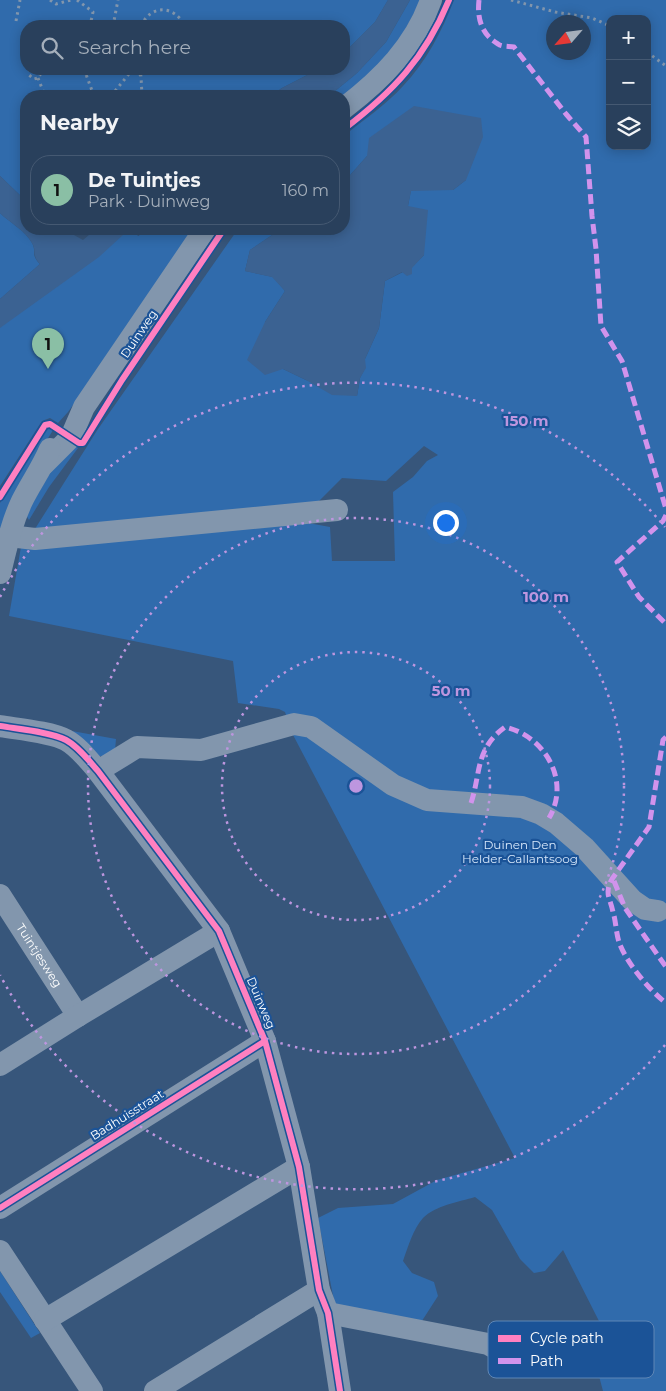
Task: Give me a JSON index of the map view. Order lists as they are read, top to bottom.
{
  "streets": {
    "street": ["Duinweg", "Tuintjesweg", "Badhuisstraat"]
  },
  "crossings": [
    ["Duinweg", "Badhuisstraat"]
  ],
  "parks": ["Duinen Den Helder-Callantsoog"],
  "legend": ["Cycle path", "Path"],
  "north": "bottom left",
  "page": {
    "map_buttons": ["+", "−"],
    "search": "Search here",
    "heading": "Nearby",
    "list": [
      {
        "mark": "1",
        "name": "De Tuintjes",
        "note": "Park · Duinweg",
        "value": "160 m"
      }
    ],
    "pins": "1"
  },
  "rings": ["150 m", "100 m", "50 m"]
}
